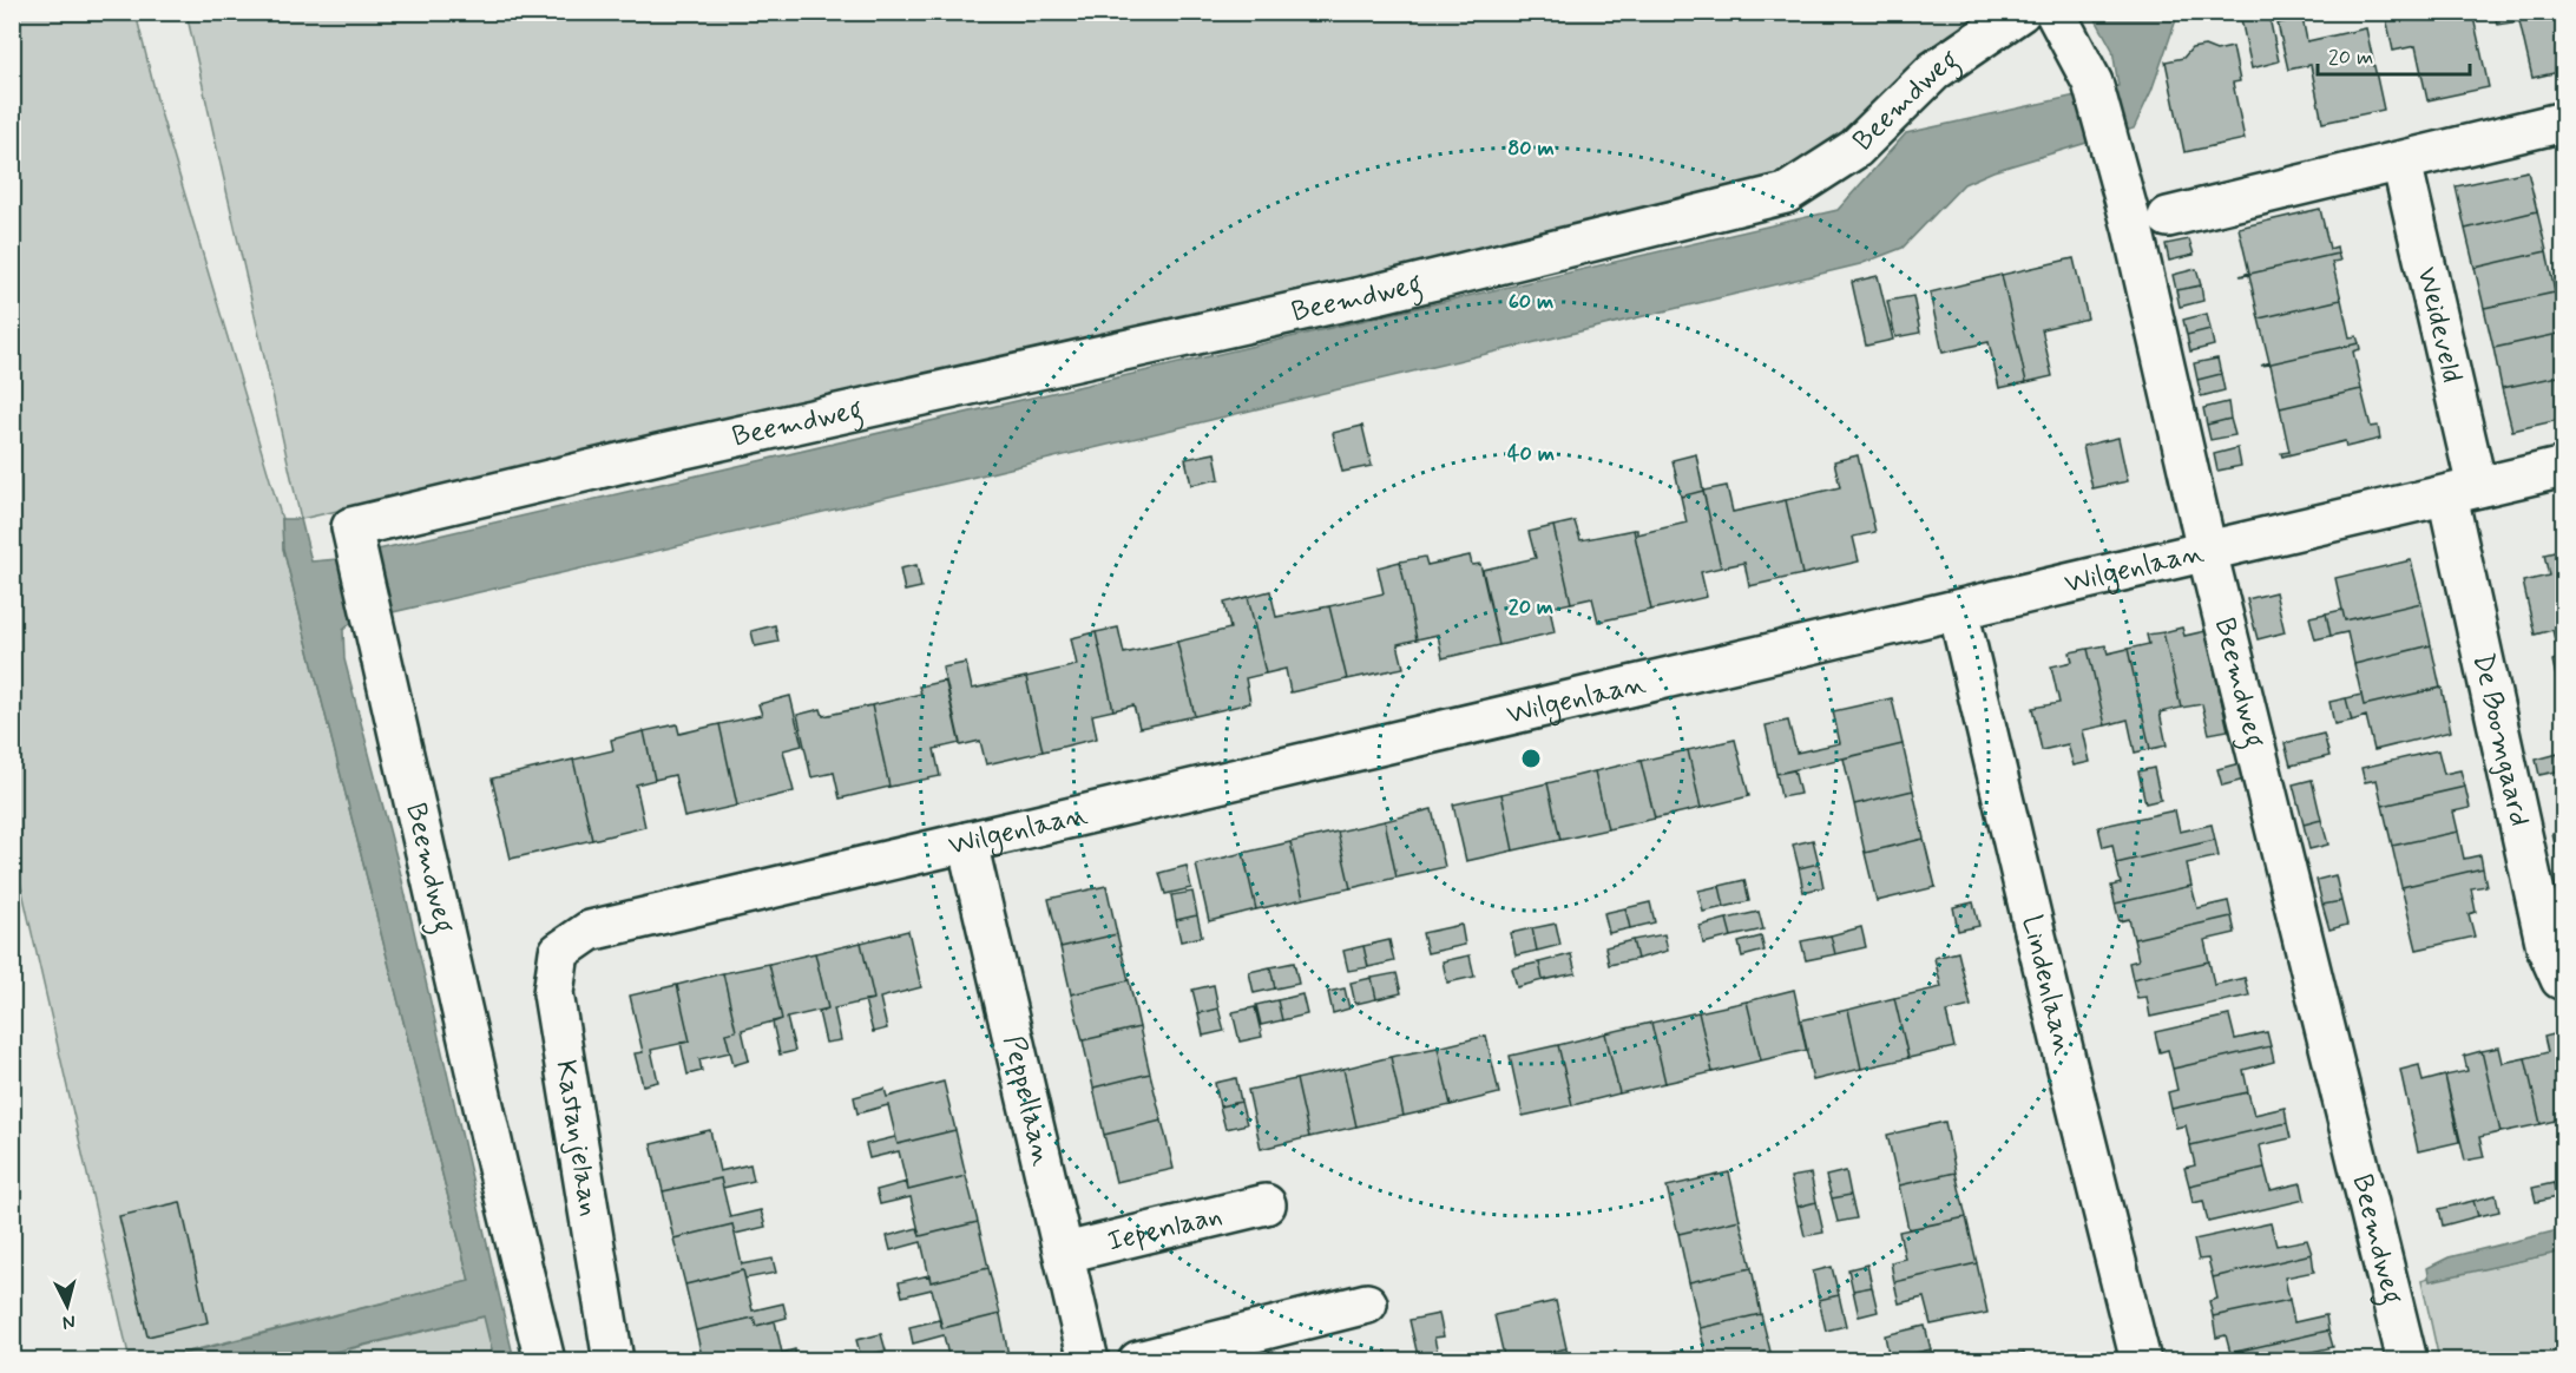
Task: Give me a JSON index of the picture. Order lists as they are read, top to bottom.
{
  "streets": {
    "street": [
      "Beemdweg",
      "Weideveld",
      "Wilgenlaan",
      "De Boomgaard",
      "Lindenlaan",
      "Peppellaan",
      "Kastanjelaan",
      "Iepenlaan"
    ]
  },
  "crossings": [
    ["Beemdweg", "Wilgenlaan"],
    ["Weideveld", "Wilgenlaan"],
    ["Weideveld", "De Boomgaard"],
    ["Wilgenlaan", "De Boomgaard"],
    ["Wilgenlaan", "Lindenlaan"],
    ["Wilgenlaan", "Peppellaan"],
    ["Wilgenlaan", "Kastanjelaan"],
    ["Peppellaan", "Iepenlaan"]
  ],
  "scale_bar": "20 m",
  "north": "bottom",
  "rings": [
    "80 m",
    "60 m",
    "40 m",
    "20 m"
  ]
}
